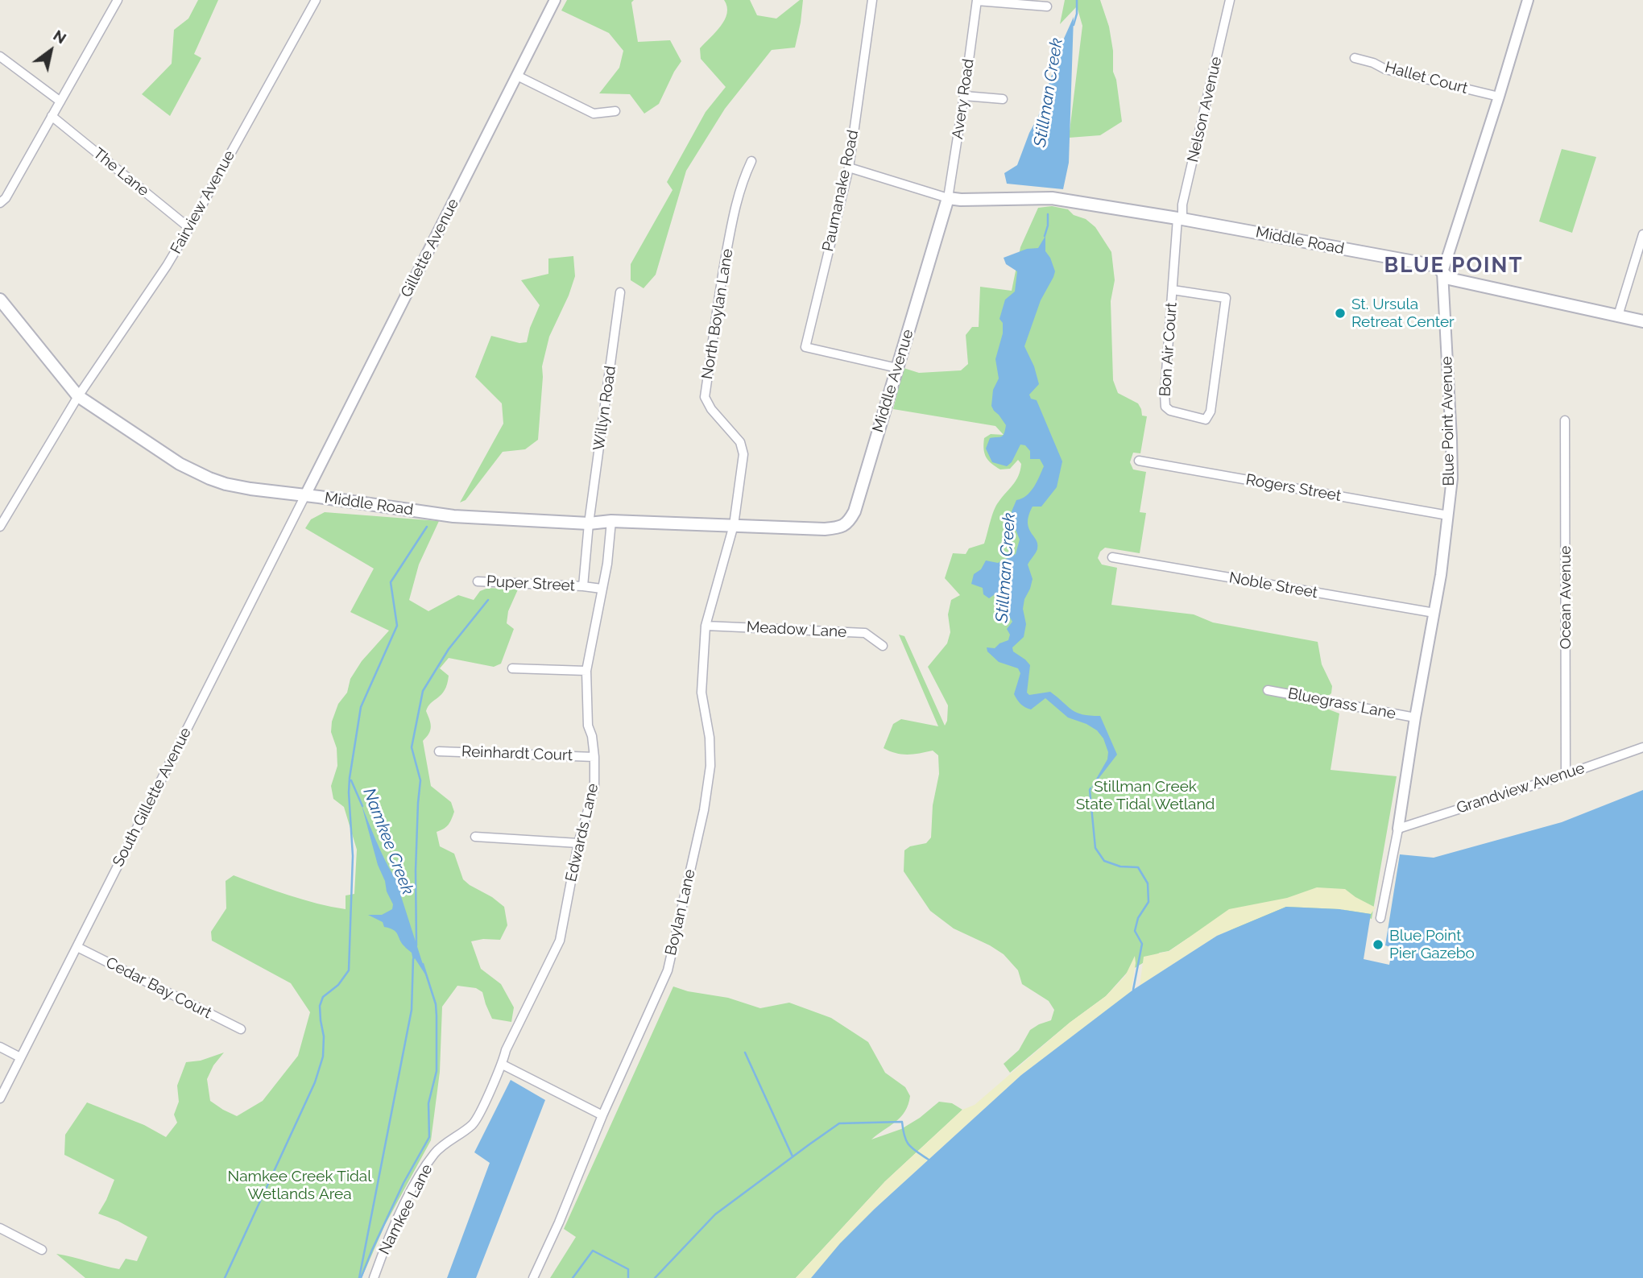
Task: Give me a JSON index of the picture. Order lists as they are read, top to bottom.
{
  "streets": {
    "main road": ["Middle Road", "Middle Avenue"],
    "street": [
      "Hallet Court",
      "Avery Road",
      "Nelson Avenue",
      "The Lane",
      "Paumanake Road",
      "Fairview Avenue",
      "Gillette Avenue",
      "North Boylan Lane",
      "Bon Air Court",
      "Willyn Road",
      "Blue Point Avenue",
      "Rogers Street",
      "Puper Street",
      "Noble Street",
      "Ocean Avenue",
      "Meadow Lane",
      "Bluegrass Lane",
      "Reinhardt Court",
      "Grandview Avenue",
      "South Gillette Avenue",
      "Edwards Lane",
      "Boylan Lane",
      "Cedar Bay Court",
      "Namkee Lane"
    ]
  },
  "crossings": [
    ["Hallet Court", "Blue Point Avenue"],
    ["Avery Road", "Middle Road"],
    ["Avery Road", "Middle Avenue"],
    ["Nelson Avenue", "Middle Road"],
    ["Nelson Avenue", "Bon Air Court"],
    ["The Lane", "Fairview Avenue"],
    ["Paumanake Road", "Middle Avenue"],
    ["Fairview Avenue", "Middle Road"],
    ["Middle Road", "Gillette Avenue"],
    ["Middle Road", "North Boylan Lane"],
    ["Middle Road", "Middle Avenue"],
    ["Middle Road", "Willyn Road"],
    ["Middle Road", "Blue Point Avenue"],
    ["Middle Road", "South Gillette Avenue"],
    ["Middle Road", "Edwards Lane"],
    ["Middle Road", "Boylan Lane"],
    ["Gillette Avenue", "South Gillette Avenue"],
    ["North Boylan Lane", "Boylan Lane"],
    ["Willyn Road", "Puper Street"],
    ["Blue Point Avenue", "Rogers Street"],
    ["Blue Point Avenue", "Noble Street"],
    ["Blue Point Avenue", "Bluegrass Lane"],
    ["Blue Point Avenue", "Grandview Avenue"],
    ["Ocean Avenue", "Grandview Avenue"],
    ["Meadow Lane", "Boylan Lane"],
    ["Reinhardt Court", "Edwards Lane"],
    ["South Gillette Avenue", "Cedar Bay Court"],
    ["Edwards Lane", "Namkee Lane"]
  ],
  "districts": ["BLUE POINT"],
  "water": ["Stillman Creek", "Namkee Creek"],
  "parks": ["Stillman Creek State Tidal Wetland", "Namkee Creek Tidal Wetlands Area"],
  "places": ["St. Ursula Retreat Center", "Blue Point Pier Gazebo"],
  "north": "top right"
}
